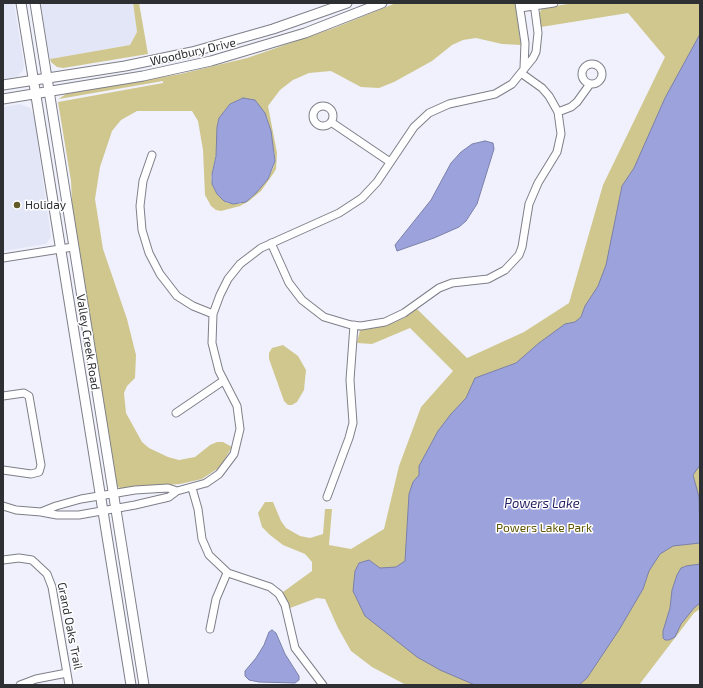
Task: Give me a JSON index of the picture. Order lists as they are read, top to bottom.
{
  "streets": {
    "main road": ["Woodbury Drive", "Valley Creek Road"],
    "street": ["Grand Oaks Trail"]
  },
  "crossings": [
    ["Woodbury Drive", "Valley Creek Road"]
  ],
  "water": ["Powers Lake"],
  "parks": ["Powers Lake Park"],
  "places": ["Holiday"]
}
